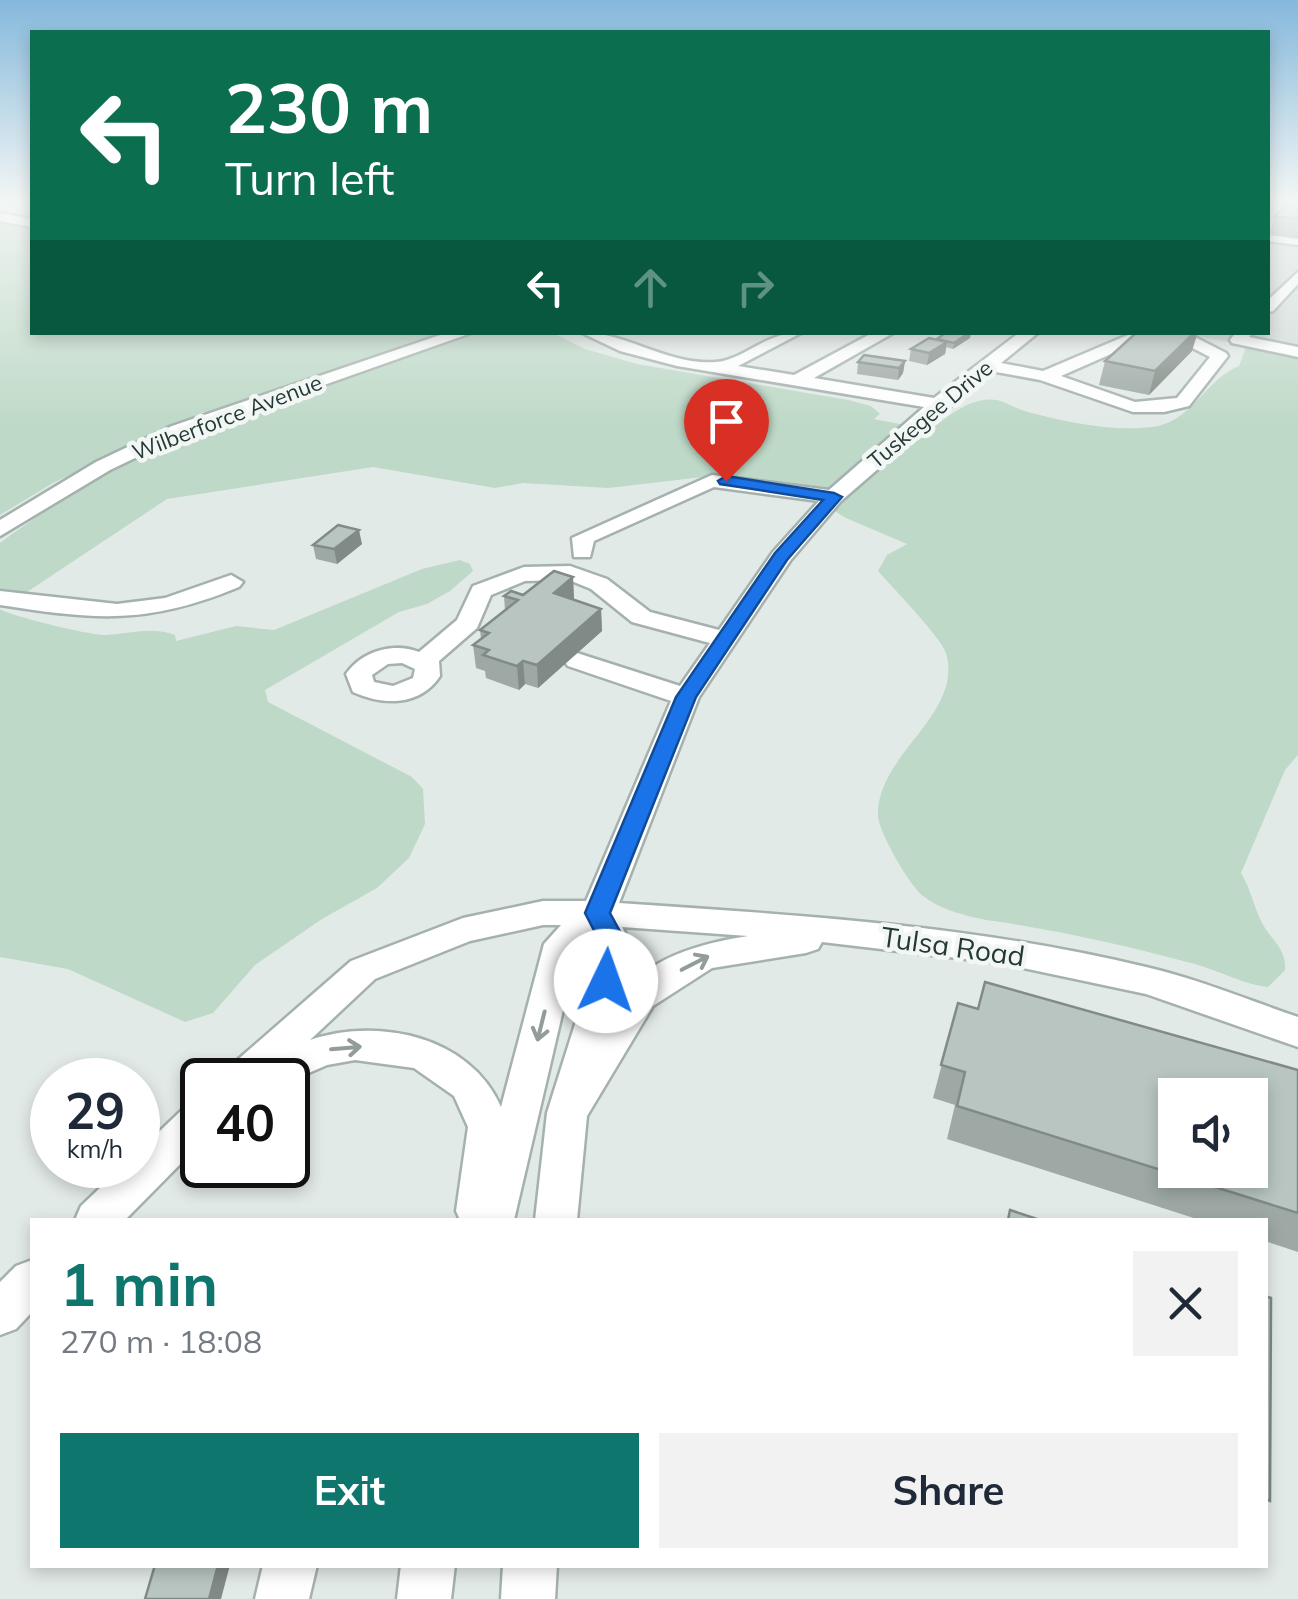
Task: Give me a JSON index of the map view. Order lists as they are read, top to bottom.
{
  "streets": {
    "street": ["Tuskegee Drive", "Wilberforce Avenue", "Tulsa Road"]
  },
  "crossings": [
    ["Tuskegee Drive", "Tulsa Road"]
  ],
  "page": {
    "turn": ["230 m", "Turn left"],
    "speed": "29 km/h",
    "limit": "40",
    "heading": ["1 min", "270 m · 18:08"],
    "buttons": ["Exit", "Share"]
  }
}
